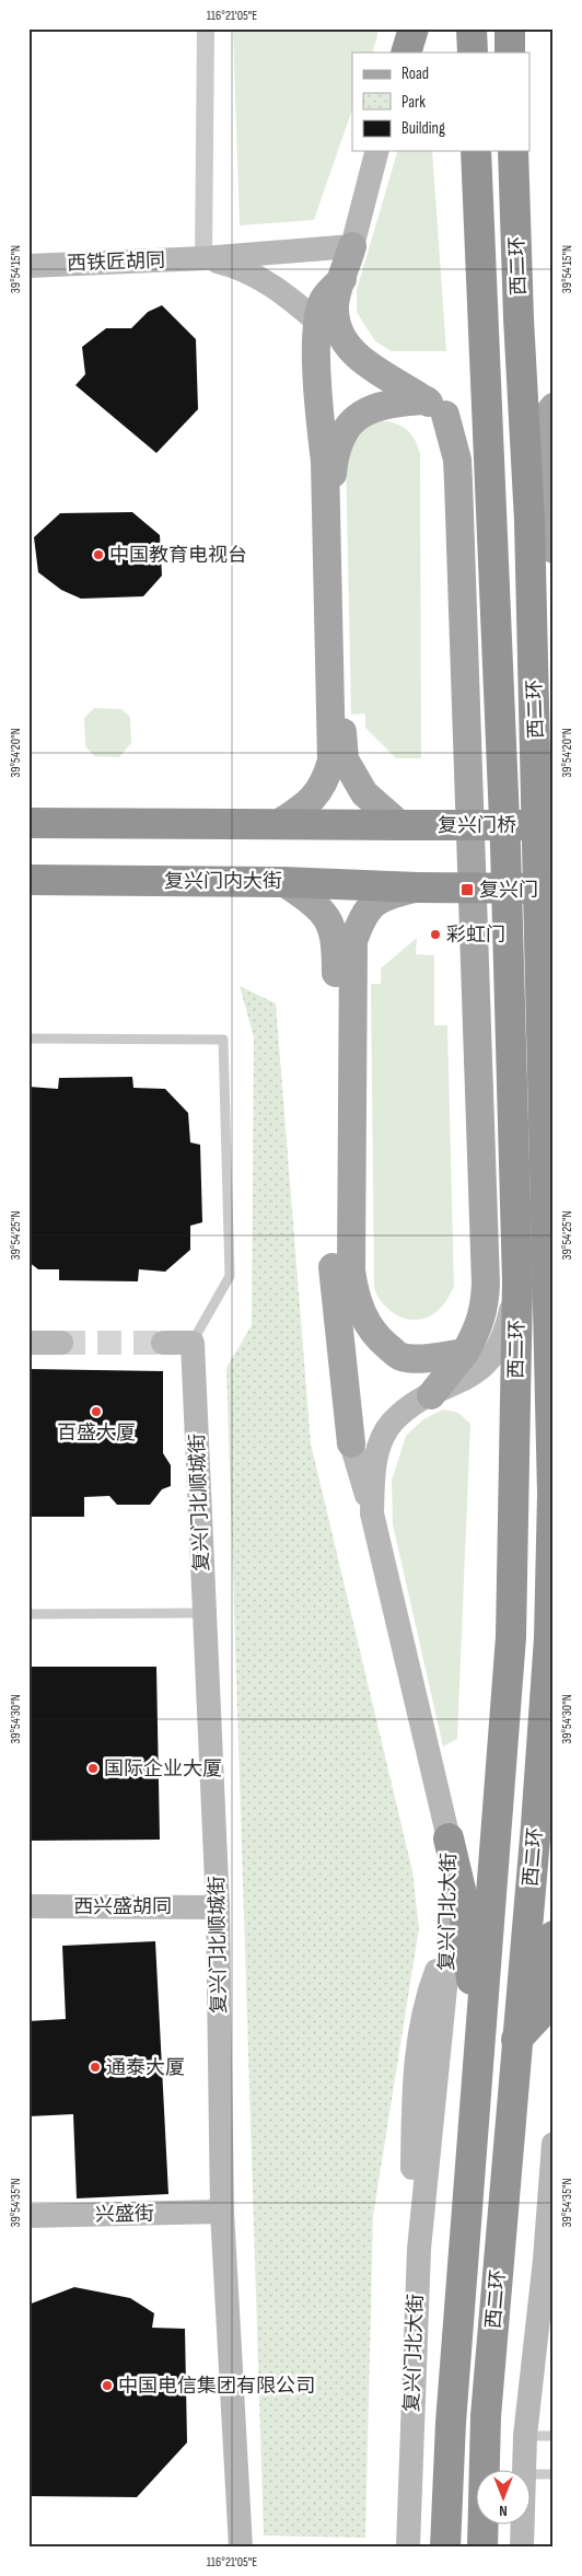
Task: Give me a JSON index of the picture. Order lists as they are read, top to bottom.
{
  "streets": {
    "highway": ["西二环", "复兴门桥", "复兴门内大街"],
    "street": [
      "西铁匠胡同",
      "复兴门北顺城街",
      "西兴盛胡同",
      "复兴门北大街",
      "兴盛街"
    ]
  },
  "crossings": [
    ["西二环", "复兴门北大街"],
    ["复兴门北顺城街", "西兴盛胡同"],
    ["复兴门北顺城街", "兴盛街"]
  ],
  "places": {
    "other": [
      "中国教育电视台",
      "彩虹门",
      "百盛大厦",
      "国际企业大厦",
      "通泰大厦",
      "中国电信集团有限公司"
    ],
    "transit": ["复兴门"]
  },
  "legend": ["Road", "Park", "Building"],
  "north": "bottom",
  "coordinates": [
    "116°21'05\"E",
    "39°54'15\"N",
    "39°54'20\"N",
    "39°54'25\"N",
    "39°54'30\"N",
    "39°54'35\"N"
  ]
}
